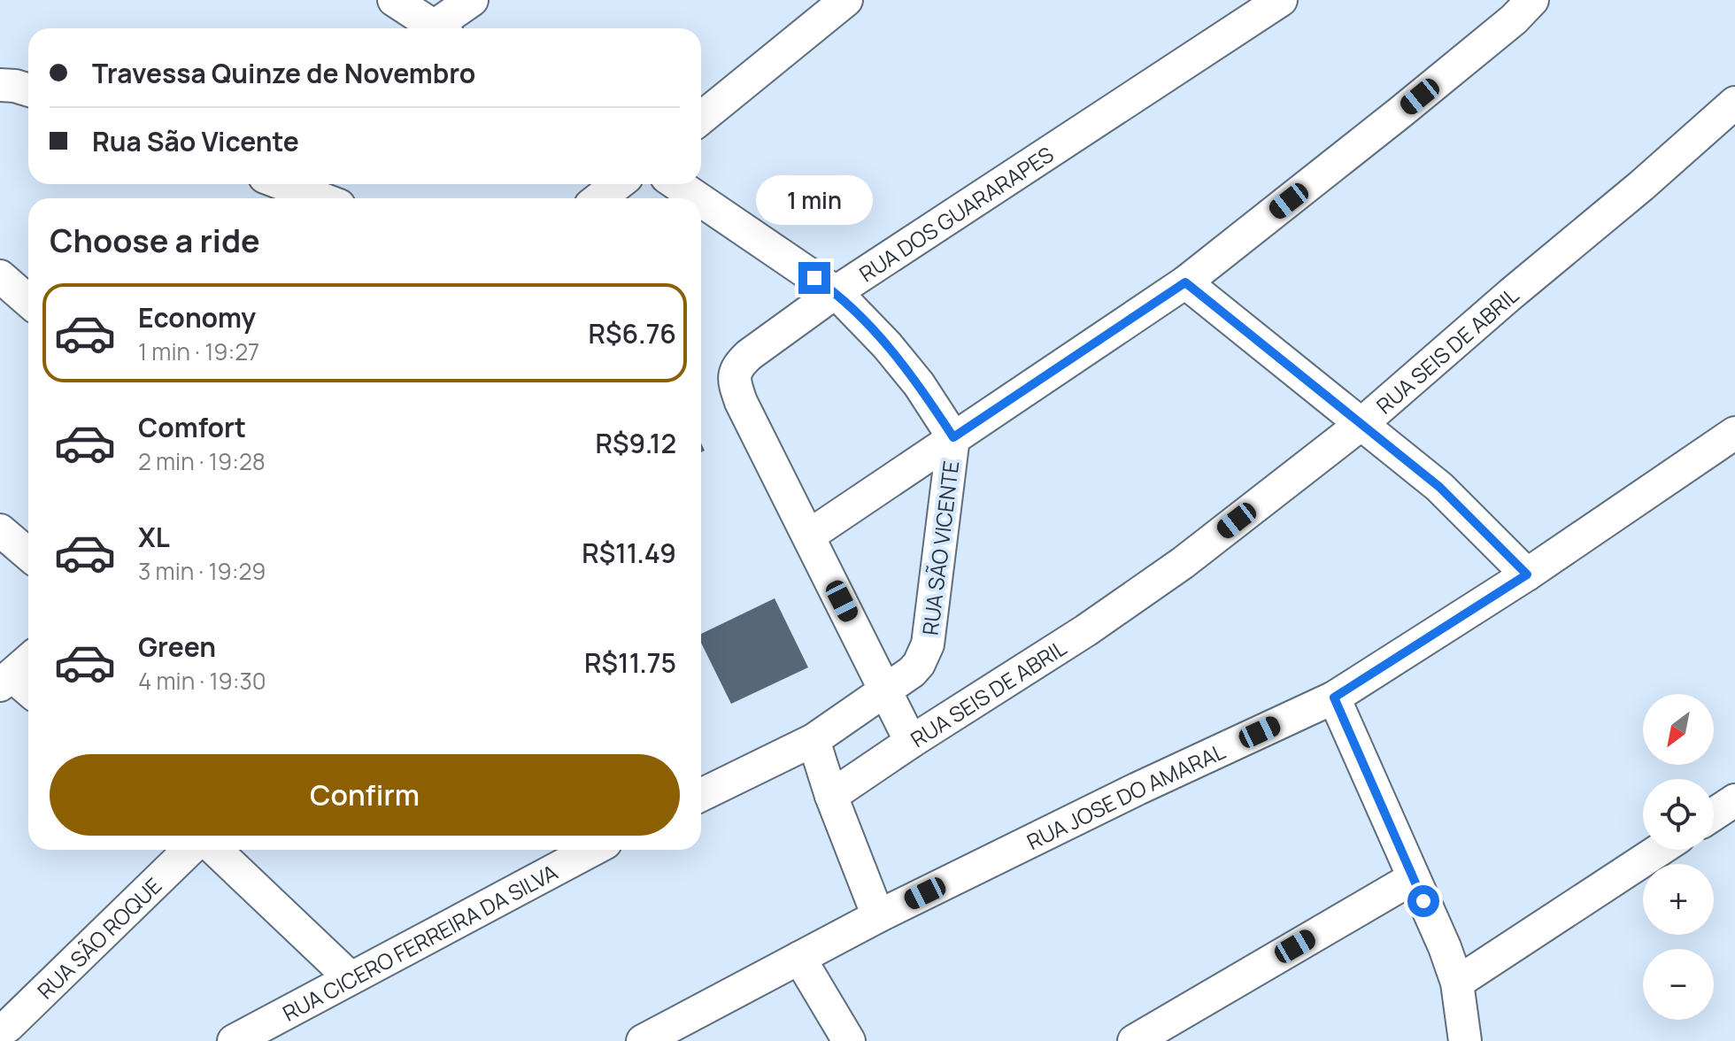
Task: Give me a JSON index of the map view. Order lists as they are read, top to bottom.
{
  "streets": {
    "street": [
      "RUA DOS GUARARAPES",
      "RUA SEIS DE ABRIL",
      "RUA SÃO VICENTE",
      "RUA JOSE DO AMARAL",
      "RUA SÃO ROQUE",
      "RUA CICERO FERREIRA DA SILVA"
    ]
  },
  "crossings": [
    ["RUA DOS GUARARAPES", "RUA SEIS DE ABRIL"],
    ["RUA DOS GUARARAPES", "RUA SÃO VICENTE"]
  ],
  "north": "bottom left",
  "page": {
    "banner": ["Travessa Quinze de Novembro", "Rua São Vicente"],
    "bubble": "1 min",
    "heading": "Choose a ride",
    "list": [
      {
        "name": "Economy",
        "note": "1 min · 19:27",
        "value": "R$6.76"
      },
      {
        "name": "Comfort",
        "note": "2 min · 19:28",
        "value": "R$9.12"
      },
      {
        "name": "XL",
        "note": "3 min · 19:29",
        "value": "R$11.49"
      },
      {
        "name": "Green",
        "note": "4 min · 19:30",
        "value": "R$11.75"
      }
    ],
    "map_buttons": ["+", "−"],
    "buttons": "Confirm"
  }
}
